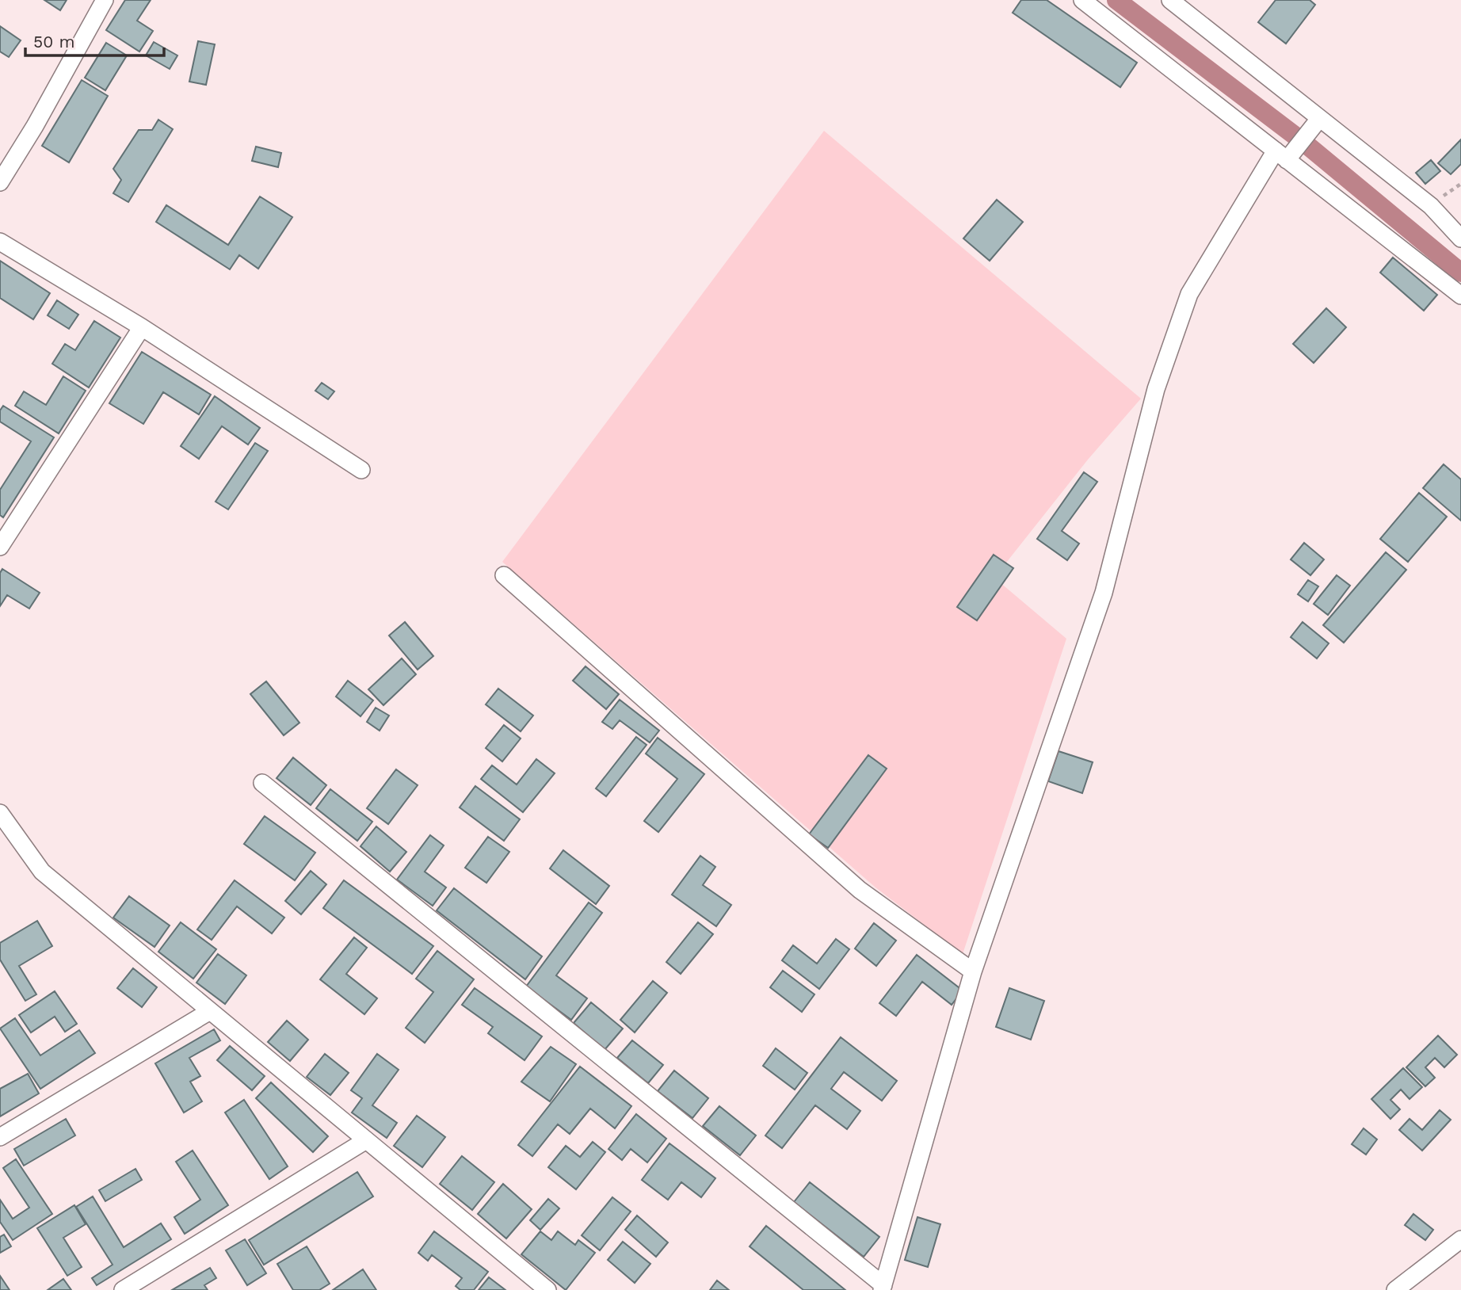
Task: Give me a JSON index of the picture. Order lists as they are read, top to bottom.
{
  "scale_bar": "50 m"
}
